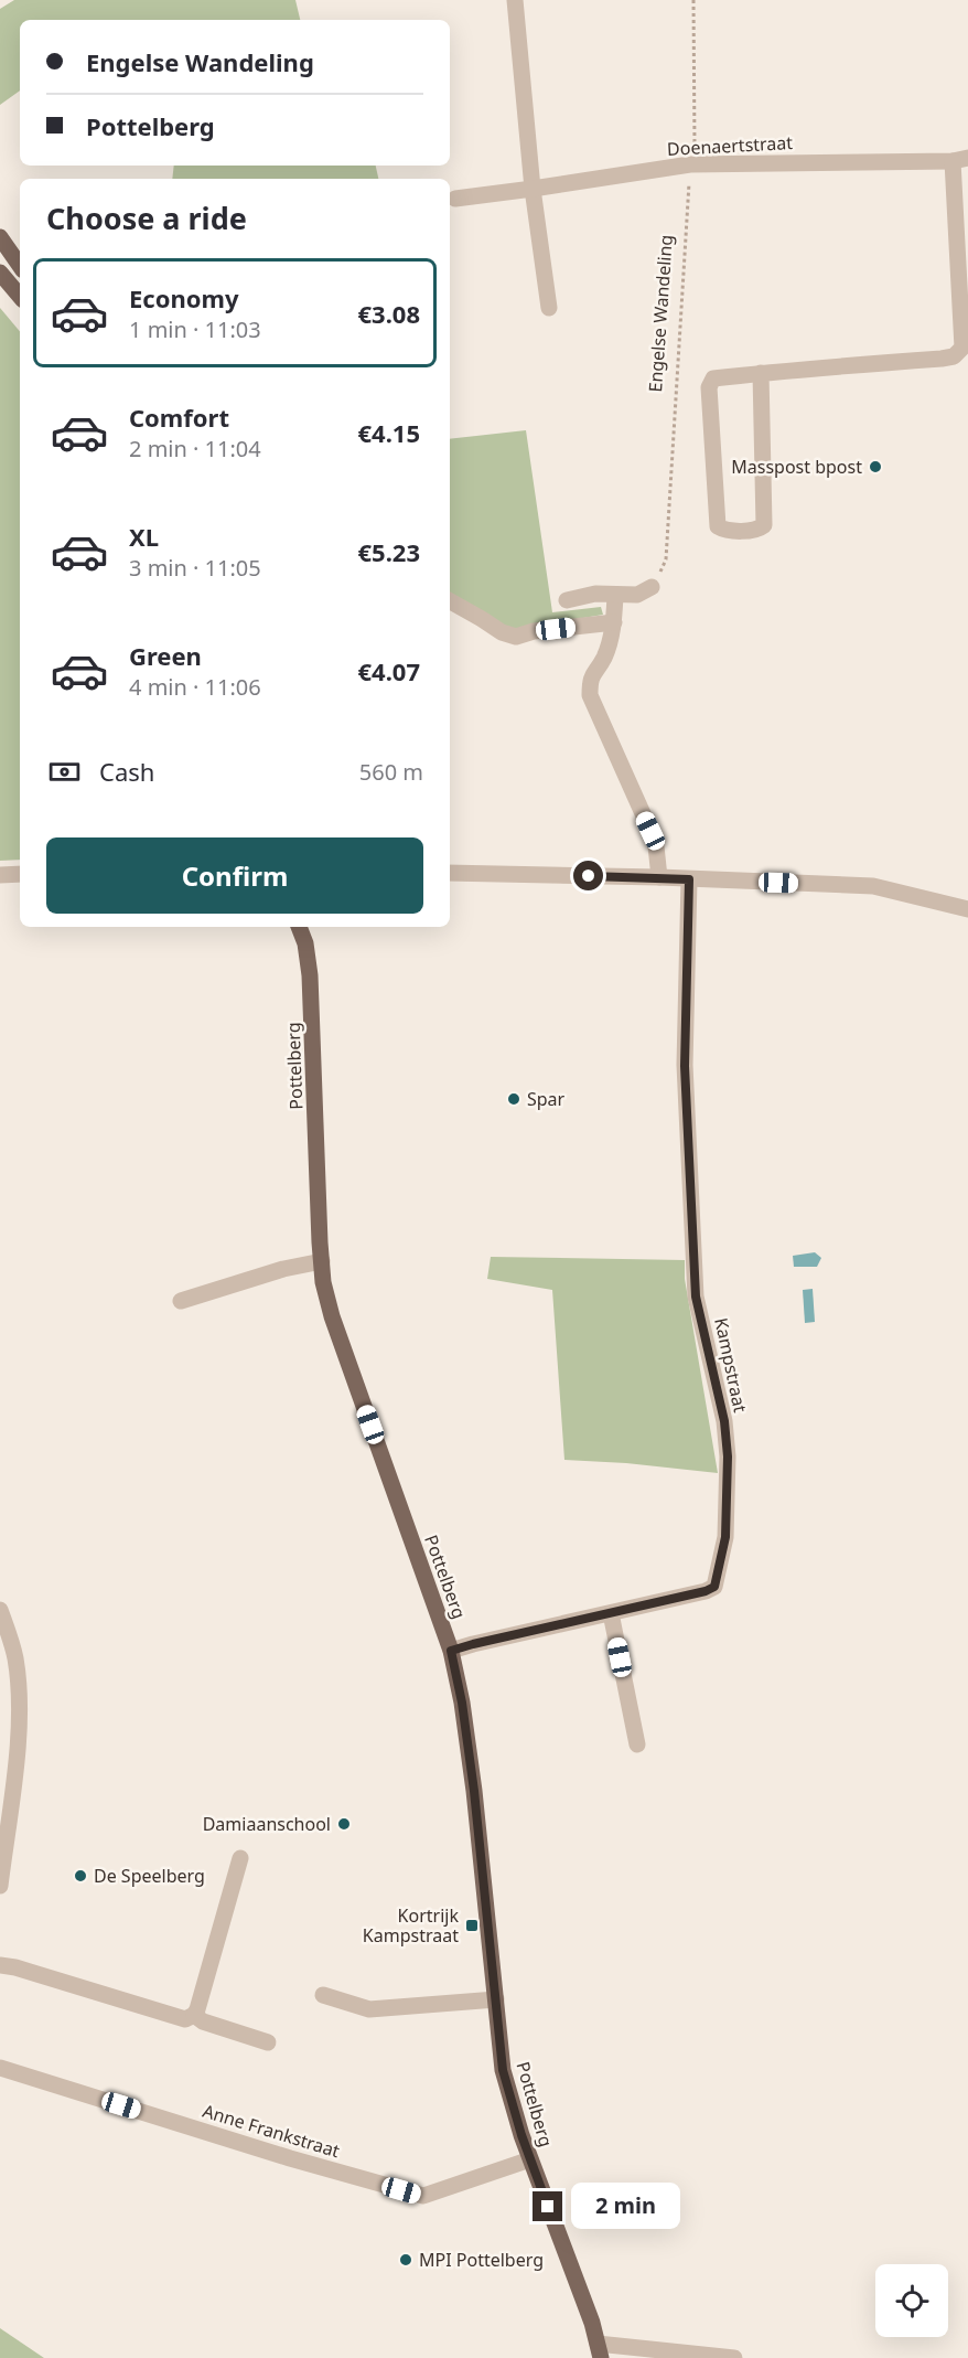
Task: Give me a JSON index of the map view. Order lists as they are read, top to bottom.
{
  "streets": {
    "main road": ["Pottelberg"],
    "street": ["Doenaertstraat", "Kampstraat", "Anne Frankstraat"],
    "path": ["Engelse Wandeling"]
  },
  "crossings": [
    ["Doenaertstraat", "Engelse Wandeling"],
    ["Pottelberg", "Kampstraat"],
    ["Pottelberg", "Anne Frankstraat"]
  ],
  "places": {
    "other": [
      "Masspost bpost",
      "Spar",
      "Damiaanschool",
      "De Speelberg",
      "MPI Pottelberg"
    ],
    "transit": ["Kortrijk Kampstraat"]
  },
  "page": {
    "banner": ["Engelse Wandeling", "Pottelberg"],
    "heading": "Choose a ride",
    "list": [
      {
        "name": "Economy",
        "note": "1 min · 11:03",
        "value": "€3.08"
      },
      {
        "name": "Comfort",
        "note": "2 min · 11:04",
        "value": "€4.15"
      },
      {
        "name": "XL",
        "note": "3 min · 11:05",
        "value": "€5.23"
      },
      {
        "name": "Green",
        "note": "4 min · 11:06",
        "value": "€4.07"
      }
    ],
    "pay": ["Cash", "560 m"],
    "buttons": "Confirm",
    "bubble": "2 min"
  }
}
